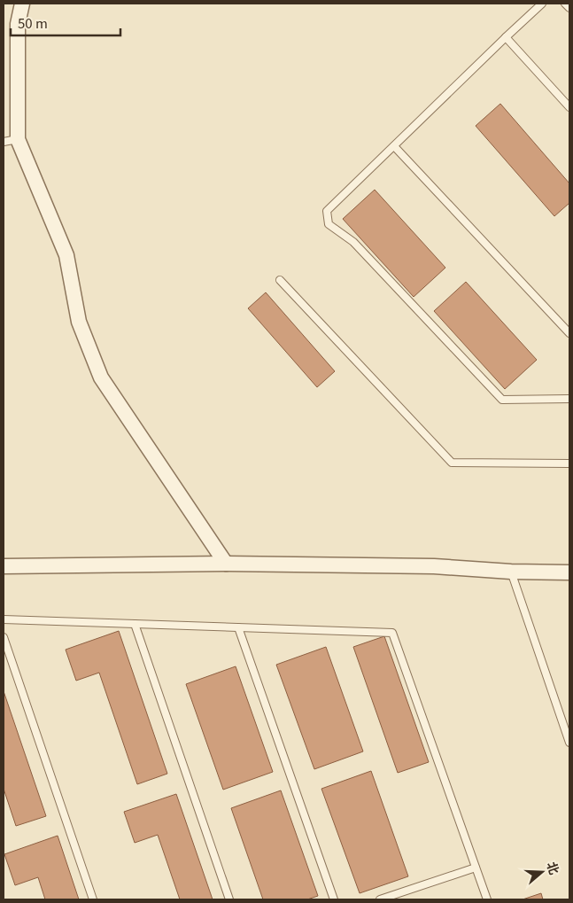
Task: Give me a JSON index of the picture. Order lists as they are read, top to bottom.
{
  "scale_bar": "50 m",
  "north": "right"
}
